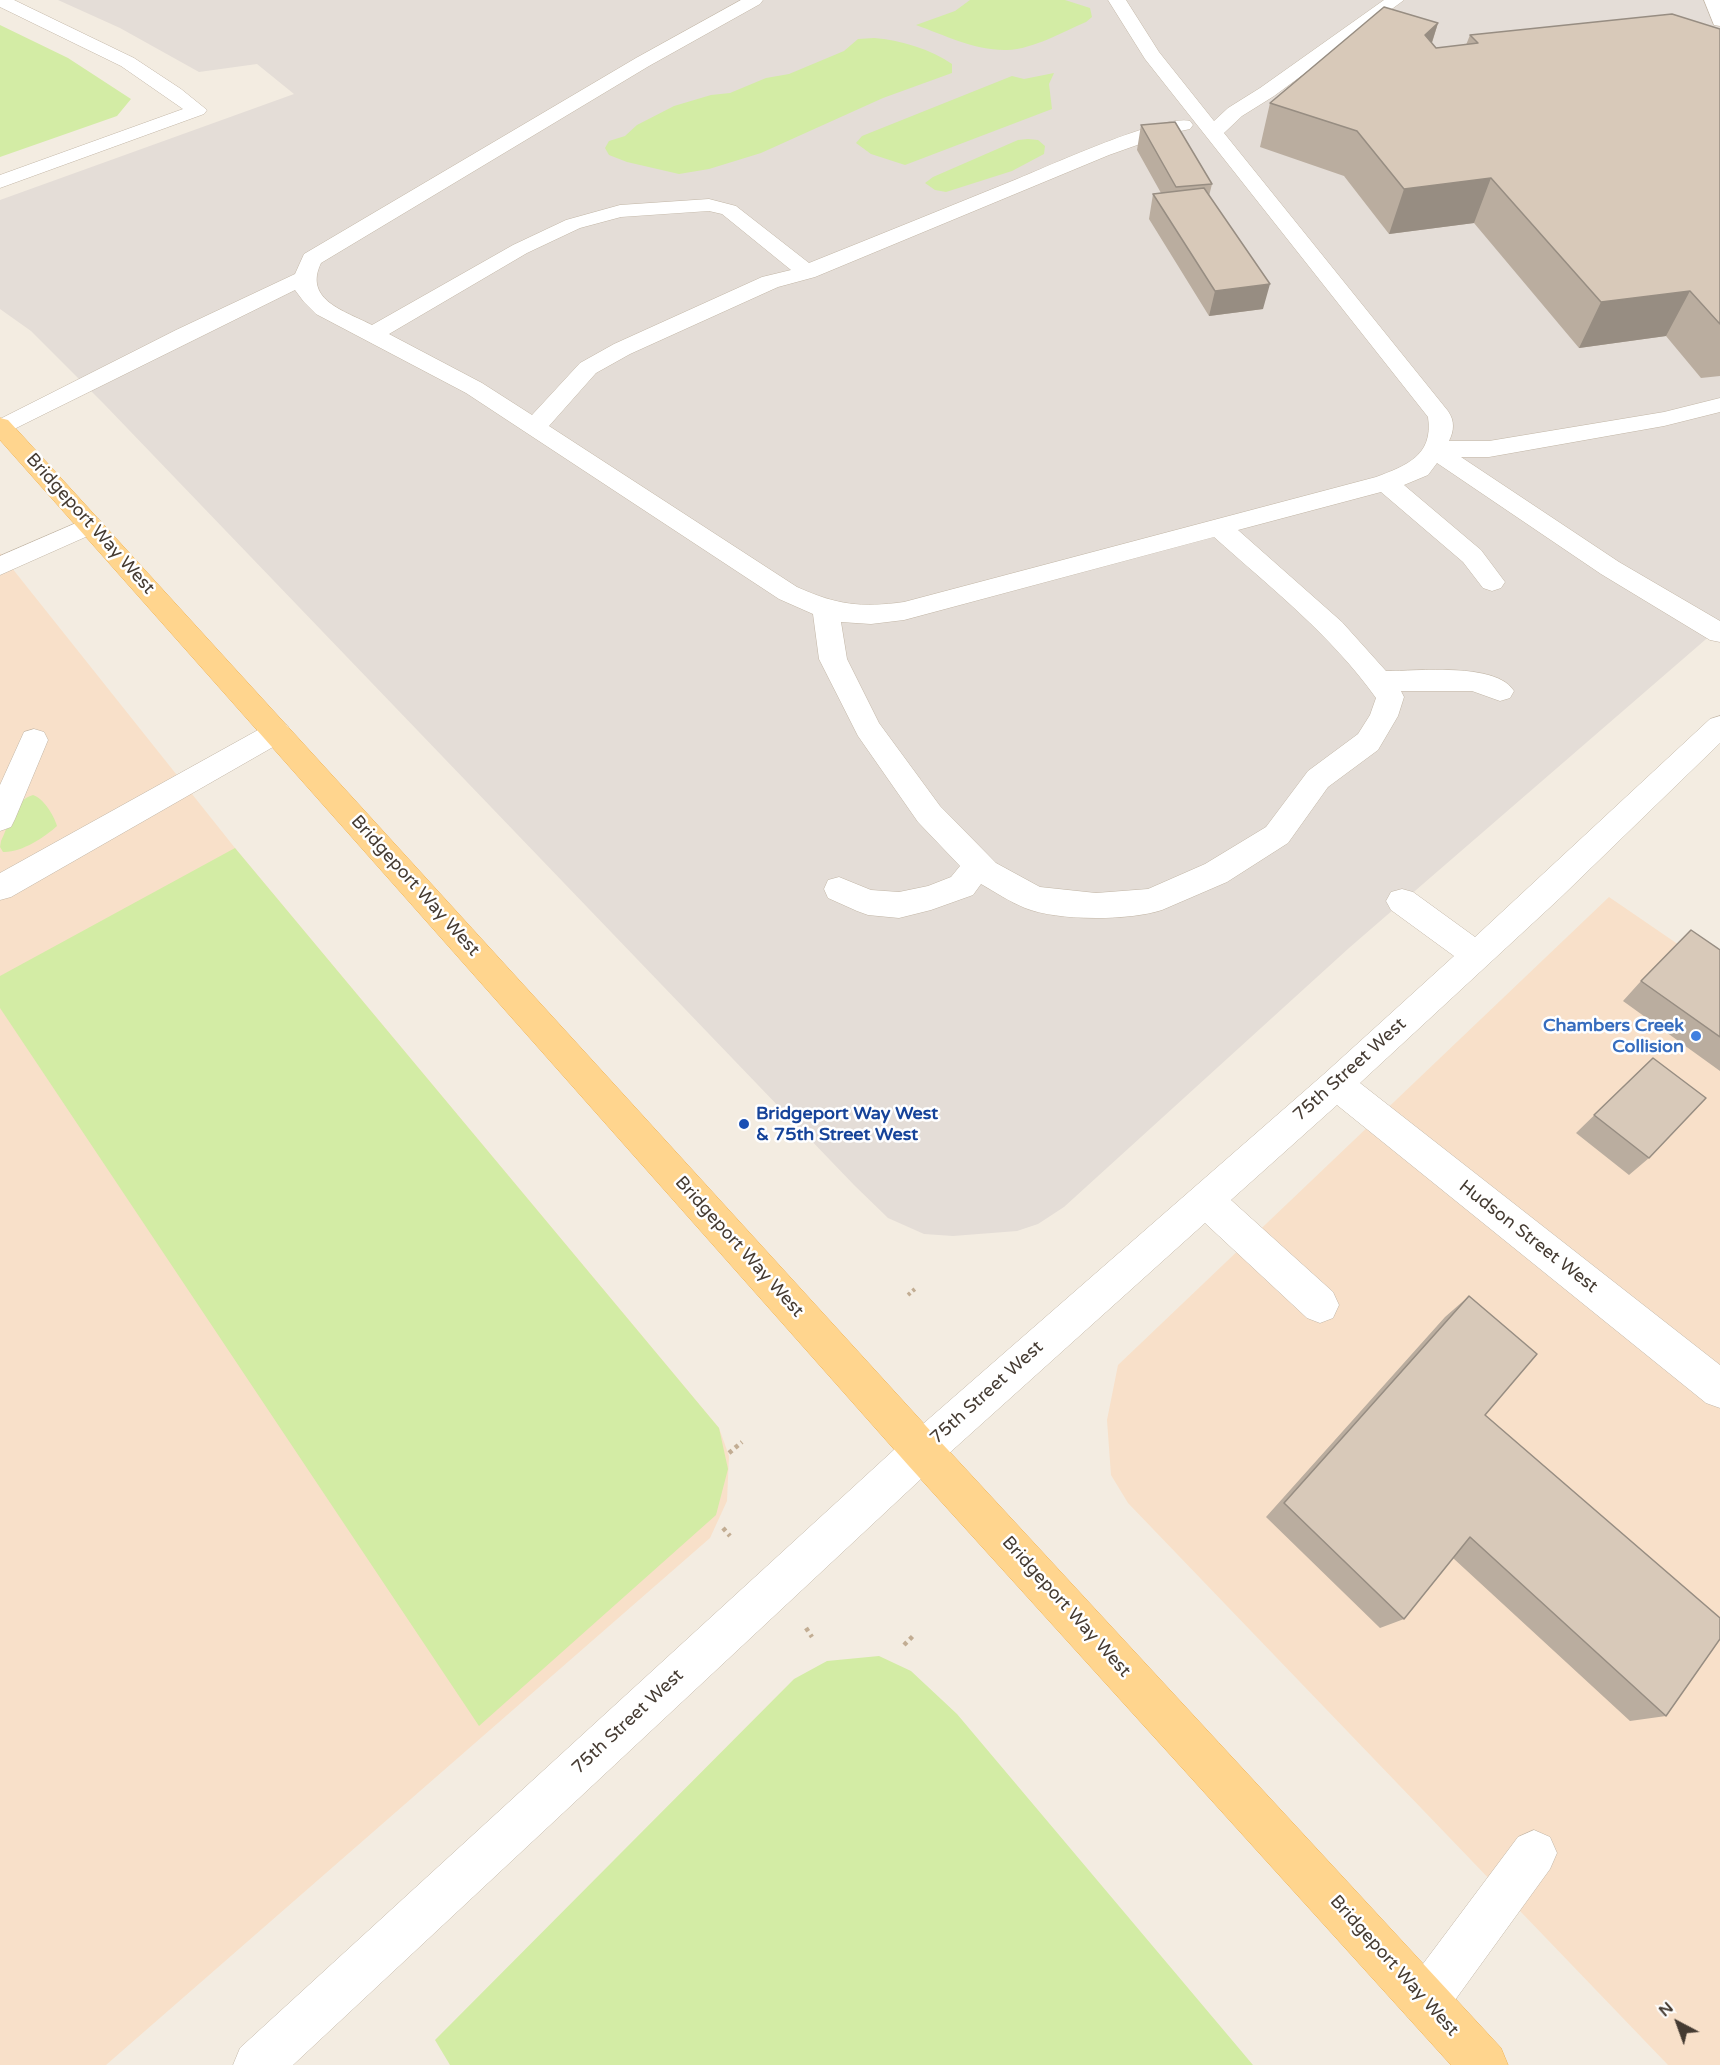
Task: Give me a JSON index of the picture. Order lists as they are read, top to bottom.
{
  "streets": {
    "main road": ["Bridgeport Way West"],
    "street": ["75th Street West", "Hudson Street West"]
  },
  "crossings": [
    ["Bridgeport Way West", "75th Street West"],
    ["75th Street West", "Hudson Street West"]
  ],
  "places": ["Chambers Creek Collision", "Bridgeport Way West & 75th Street West"],
  "north": "top left"
}
